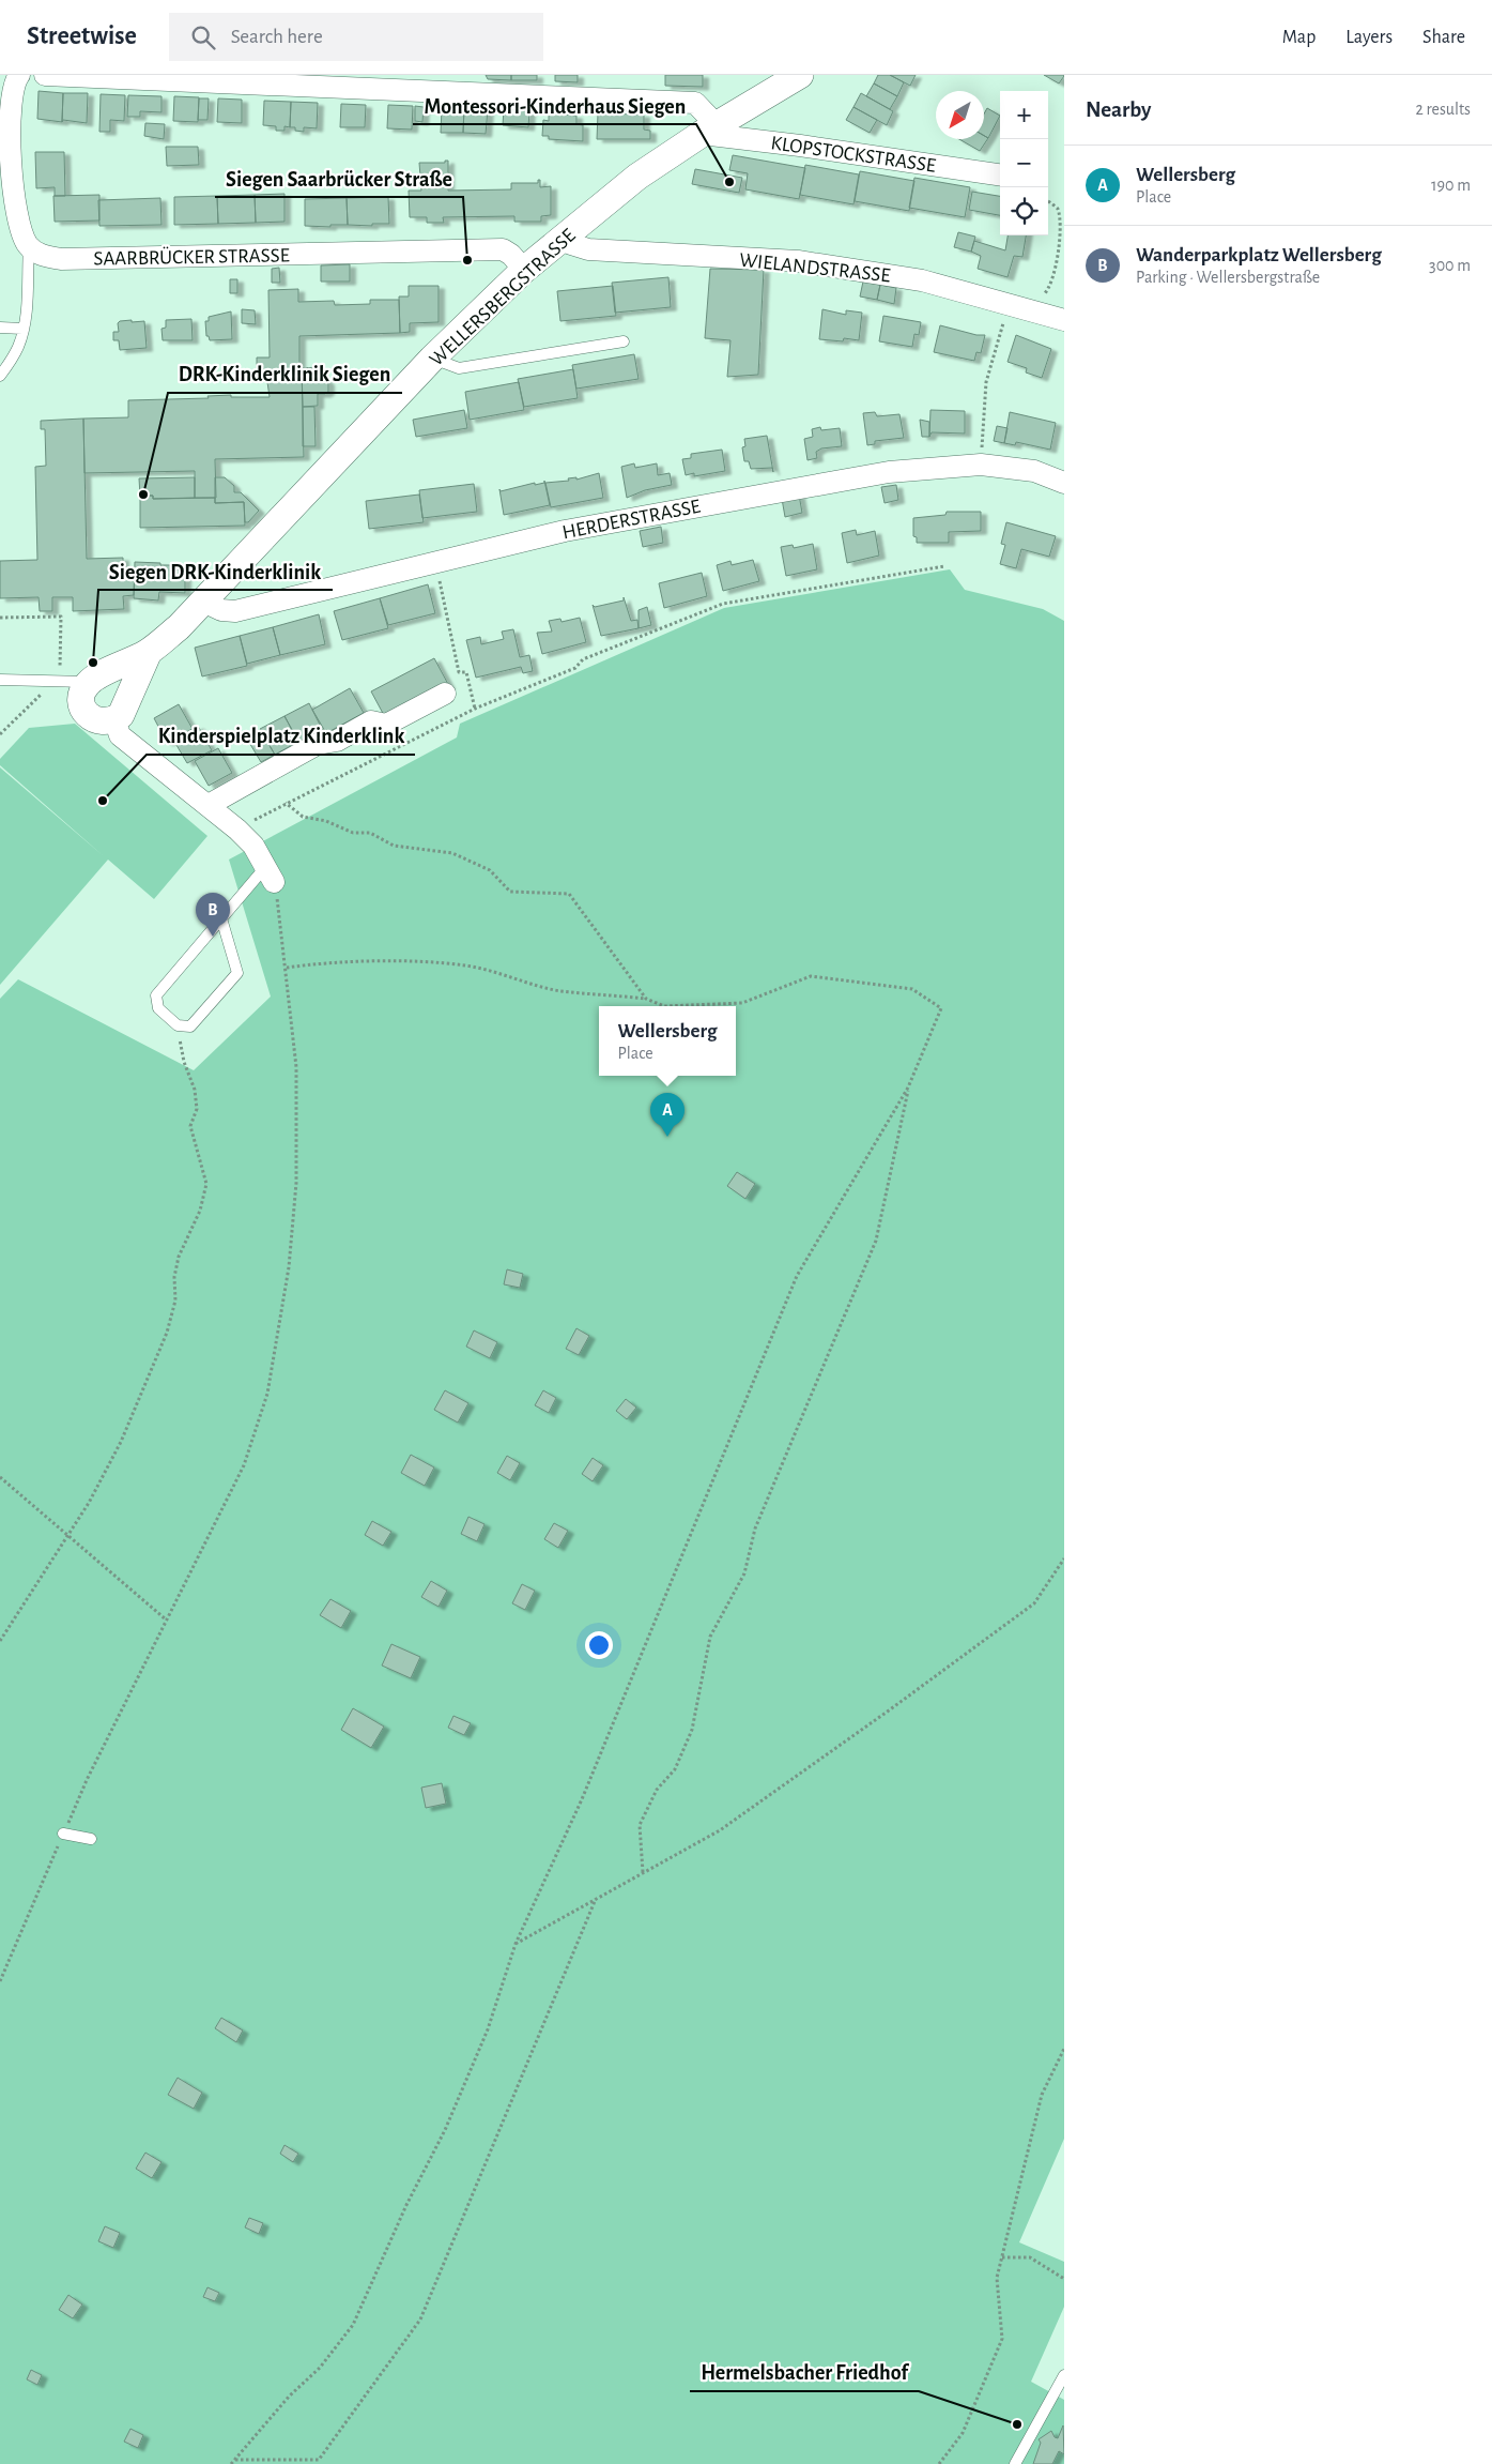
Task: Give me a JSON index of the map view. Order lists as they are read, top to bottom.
{
  "streets": {
    "street": [
      "KLOPSTOCKSTRASSE",
      "SAARBRÜCKER STRASSE",
      "WIELANDSTRASSE",
      "WELLERSBERGSTRASSE",
      "HERDERSTRASSE"
    ]
  },
  "crossings": [
    ["KLOPSTOCKSTRASSE", "WELLERSBERGSTRASSE"],
    ["SAARBRÜCKER STRASSE", "WELLERSBERGSTRASSE"],
    ["WIELANDSTRASSE", "WELLERSBERGSTRASSE"],
    ["WELLERSBERGSTRASSE", "HERDERSTRASSE"]
  ],
  "places": [
    "Montessori-Kinderhaus Siegen",
    "Siegen Saarbrücker Straße",
    "DRK-Kinderklinik Siegen",
    "Siegen DRK-Kinderklinik",
    "Kinderspielplatz Kinderklink",
    "Hermelsbacher Friedhof"
  ],
  "north": "bottom left",
  "page": {
    "header": "Streetwise",
    "search": "Search here",
    "nav": ["Map", "Layers", "Share"],
    "heading": ["Nearby", "2 results"],
    "map_buttons": ["+", "−"],
    "list": [
      {
        "mark": "A",
        "name": "Wellersberg",
        "note": "Place",
        "value": "190 m"
      },
      {
        "mark": "B",
        "name": "Wanderparkplatz Wellersberg",
        "note": "Parking · Wellersbergstraße",
        "value": "300 m"
      }
    ],
    "pins": ["B", "A"],
    "popup": ["Wellersberg", "Place"]
  }
}
